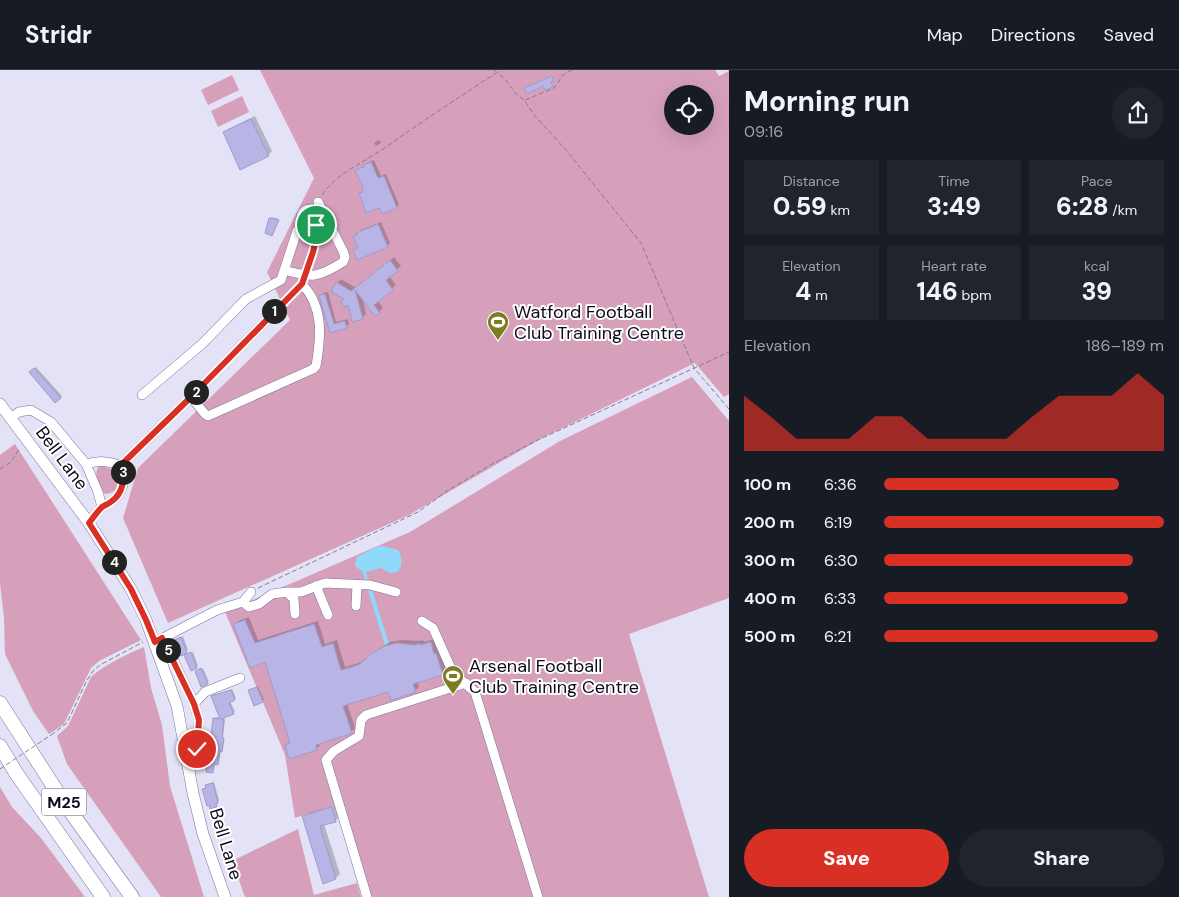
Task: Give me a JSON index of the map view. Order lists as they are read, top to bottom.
{
  "streets": {
    "highway": ["M25"],
    "main road": ["Bell Lane"]
  },
  "places": {
    "sports": ["Watford Football Club Training Centre", "Arsenal Football Club Training Centre"]
  },
  "page": {
    "header": "Stridr",
    "nav": ["Map", "Directions", "Saved"],
    "heading": ["Morning run", "09:16"],
    "stats": [
      ["Distance", "0.59 km"],
      ["Time", "3:49"],
      ["Pace", "6:28 /km"],
      ["Elevation", "4 m"],
      ["Heart rate", "146 bpm"],
      ["kcal", "39"]
    ],
    "pins": [
      "1",
      "2",
      "3",
      "4",
      "5"
    ],
    "chart": ["Elevation", "186–189 m"],
    "list": [
      {
        "name": "100 m",
        "note": "6:36"
      },
      {
        "name": "200 m",
        "note": "6:19"
      },
      {
        "name": "300 m",
        "note": "6:30"
      },
      {
        "name": "400 m",
        "note": "6:33"
      },
      {
        "name": "500 m",
        "note": "6:21"
      }
    ],
    "buttons": ["Save", "Share"]
  }
}
